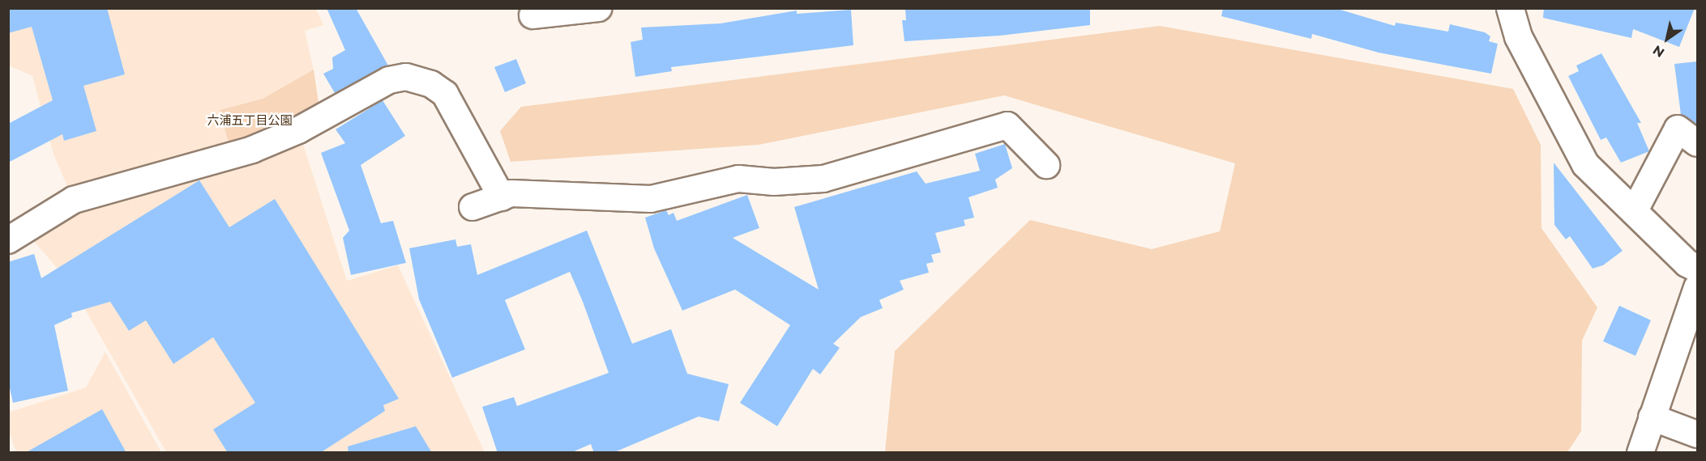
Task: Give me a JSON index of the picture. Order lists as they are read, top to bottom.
{
  "parks": ["六浦五丁目公園"],
  "north": "bottom left"
}
